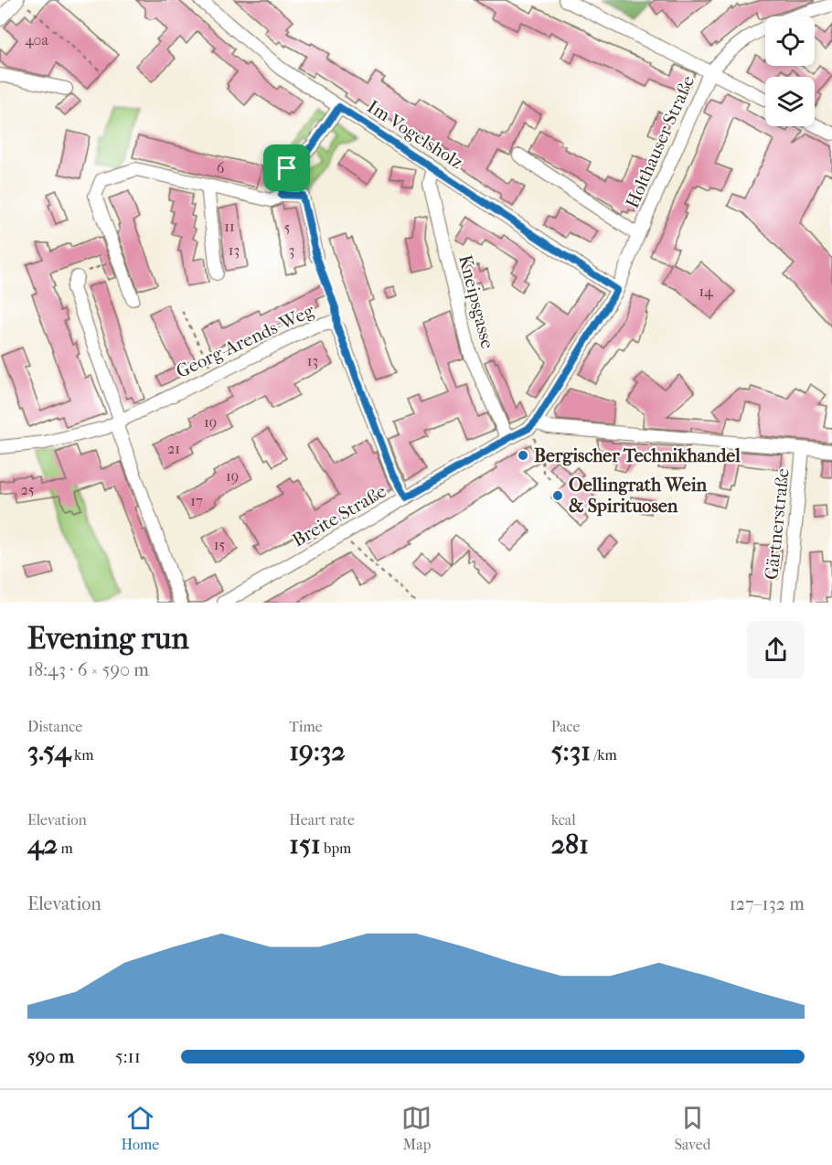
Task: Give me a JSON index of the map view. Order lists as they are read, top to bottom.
{
  "streets": {
    "street": [
      "Im Vogelsholz",
      "Holthauser Straße",
      "Kneipsgasse",
      "Georg-Arends-Weg",
      "Breite Straße",
      "Gärtnerstraße"
    ]
  },
  "crossings": [
    ["Im Vogelsholz", "Holthauser Straße"],
    ["Im Vogelsholz", "Kneipsgasse"],
    ["Holthauser Straße", "Breite Straße"],
    ["Kneipsgasse", "Breite Straße"],
    ["Georg-Arends-Weg", "Breite Straße"]
  ],
  "places": ["Bergischer Technikhandel", "Oellingrath Wein & Spirituosen"],
  "house_numbers": [
    "40a",
    "6",
    "11",
    "5",
    "13",
    "3",
    "14",
    "13",
    "19",
    "21",
    "19",
    "25",
    "17",
    "15"
  ],
  "page": {
    "heading": ["Evening run", "18:43 · 6 × 590 m"],
    "stats": [
      ["Distance", "3.54 km"],
      ["Time", "19:32"],
      ["Pace", "5:31 /km"],
      ["Elevation", "42 m"],
      ["Heart rate", "151 bpm"],
      ["kcal", "281"]
    ],
    "chart": ["Elevation", "127–132 m"],
    "list": [
      {
        "name": "590 m",
        "note": "5:11"
      }
    ],
    "tabs": ["Home", "Map", "Saved"]
  }
}
